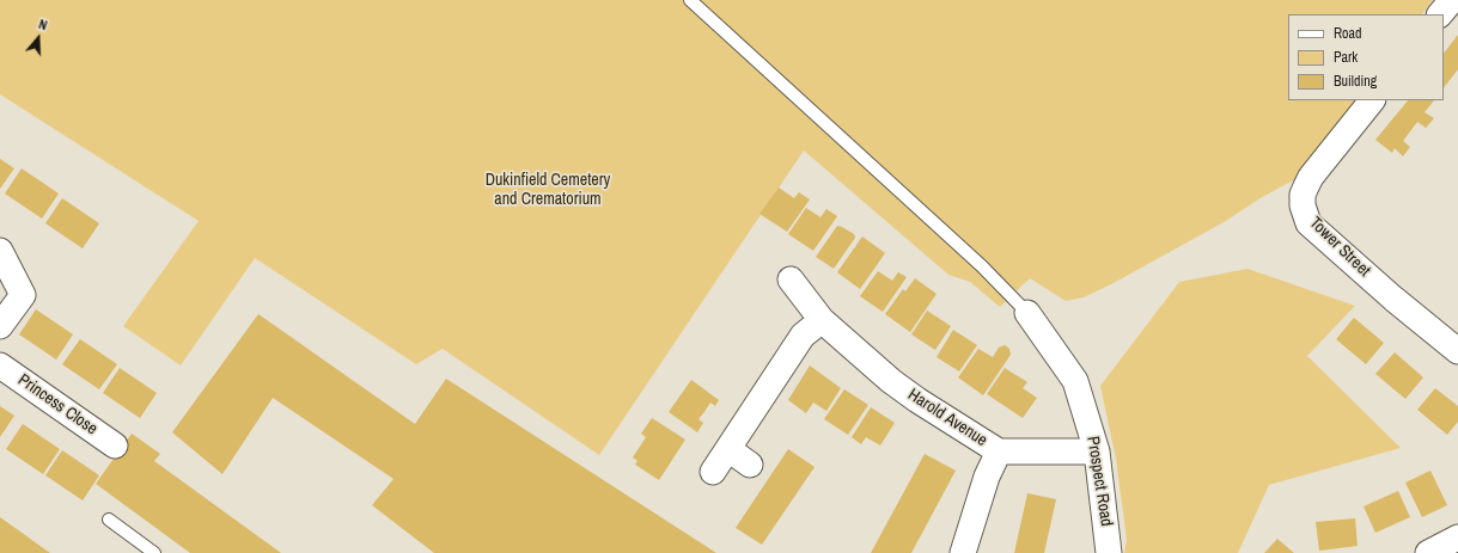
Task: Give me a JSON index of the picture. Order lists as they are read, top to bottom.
{
  "streets": {
    "street": [
      "Tower Street",
      "Princess Close",
      "Harold Avenue",
      "Prospect Road"
    ]
  },
  "crossings": [
    ["Harold Avenue", "Prospect Road"]
  ],
  "parks": ["Dukinfield Cemetery and Crematorium"],
  "legend": ["Road", "Park", "Building"],
  "north": "top"
}
